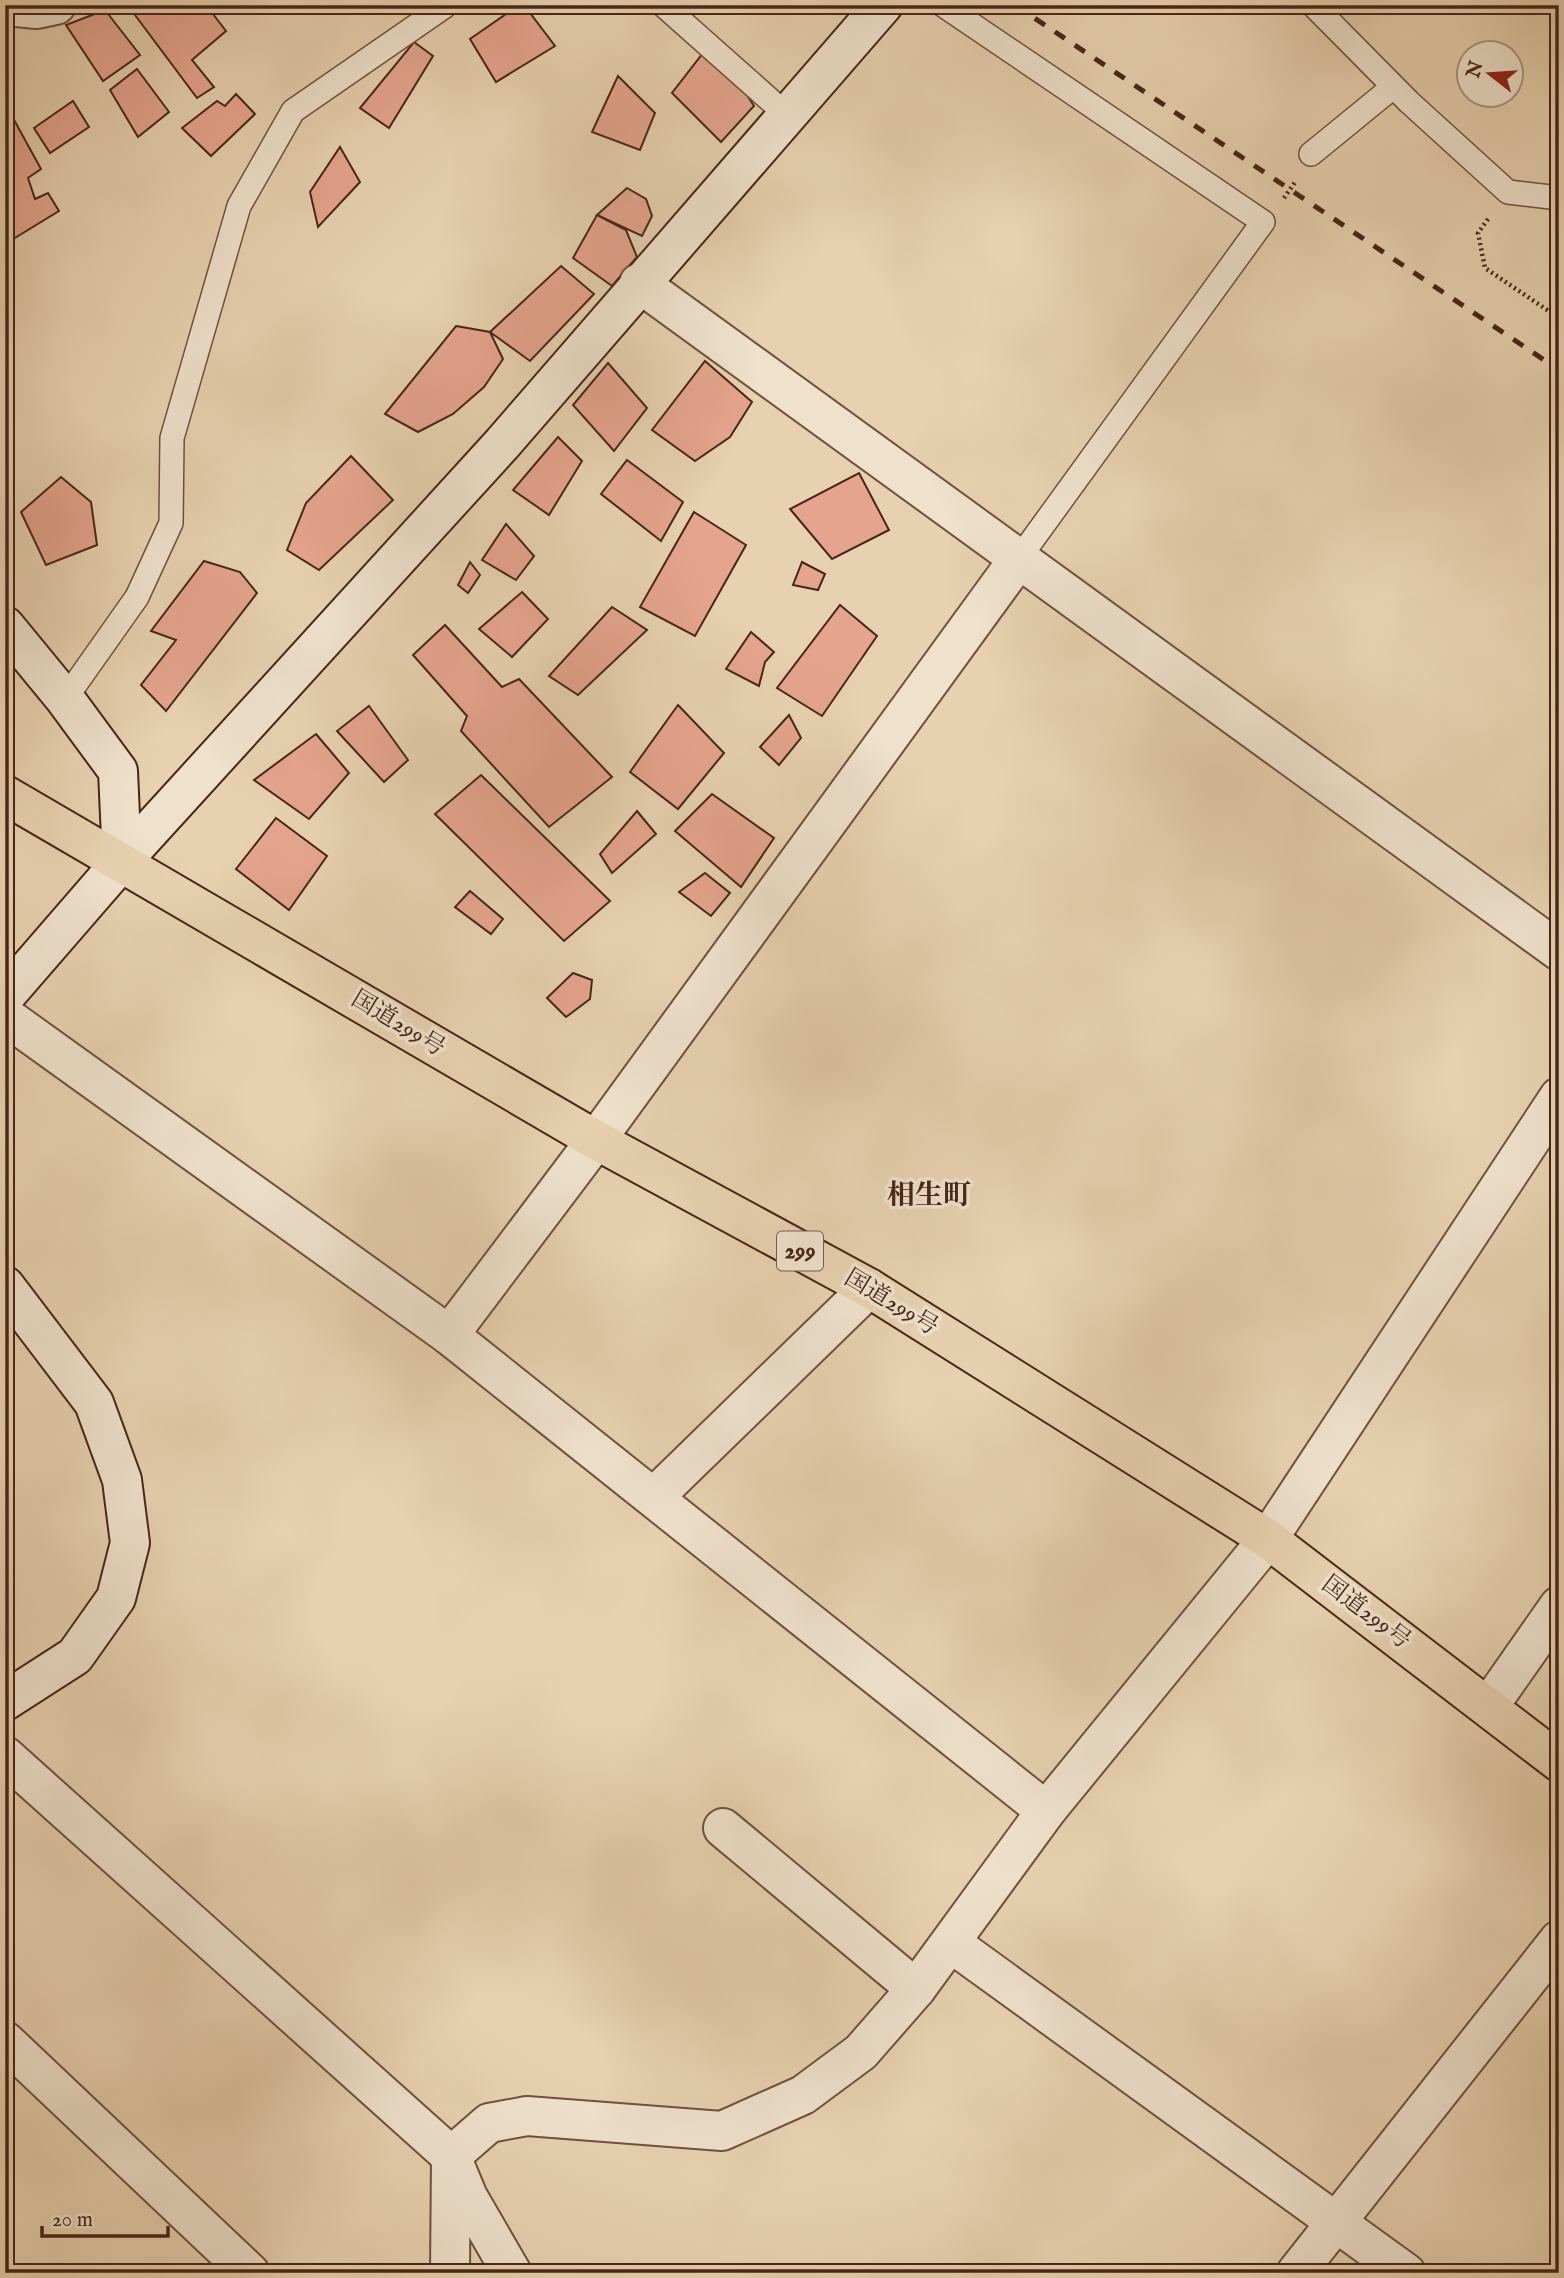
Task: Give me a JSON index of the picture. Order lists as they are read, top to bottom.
{
  "streets": {
    "highway": ["国道299号", "299"]
  },
  "districts": ["相生町"],
  "scale_bar": "20 m",
  "north": "left"
}
